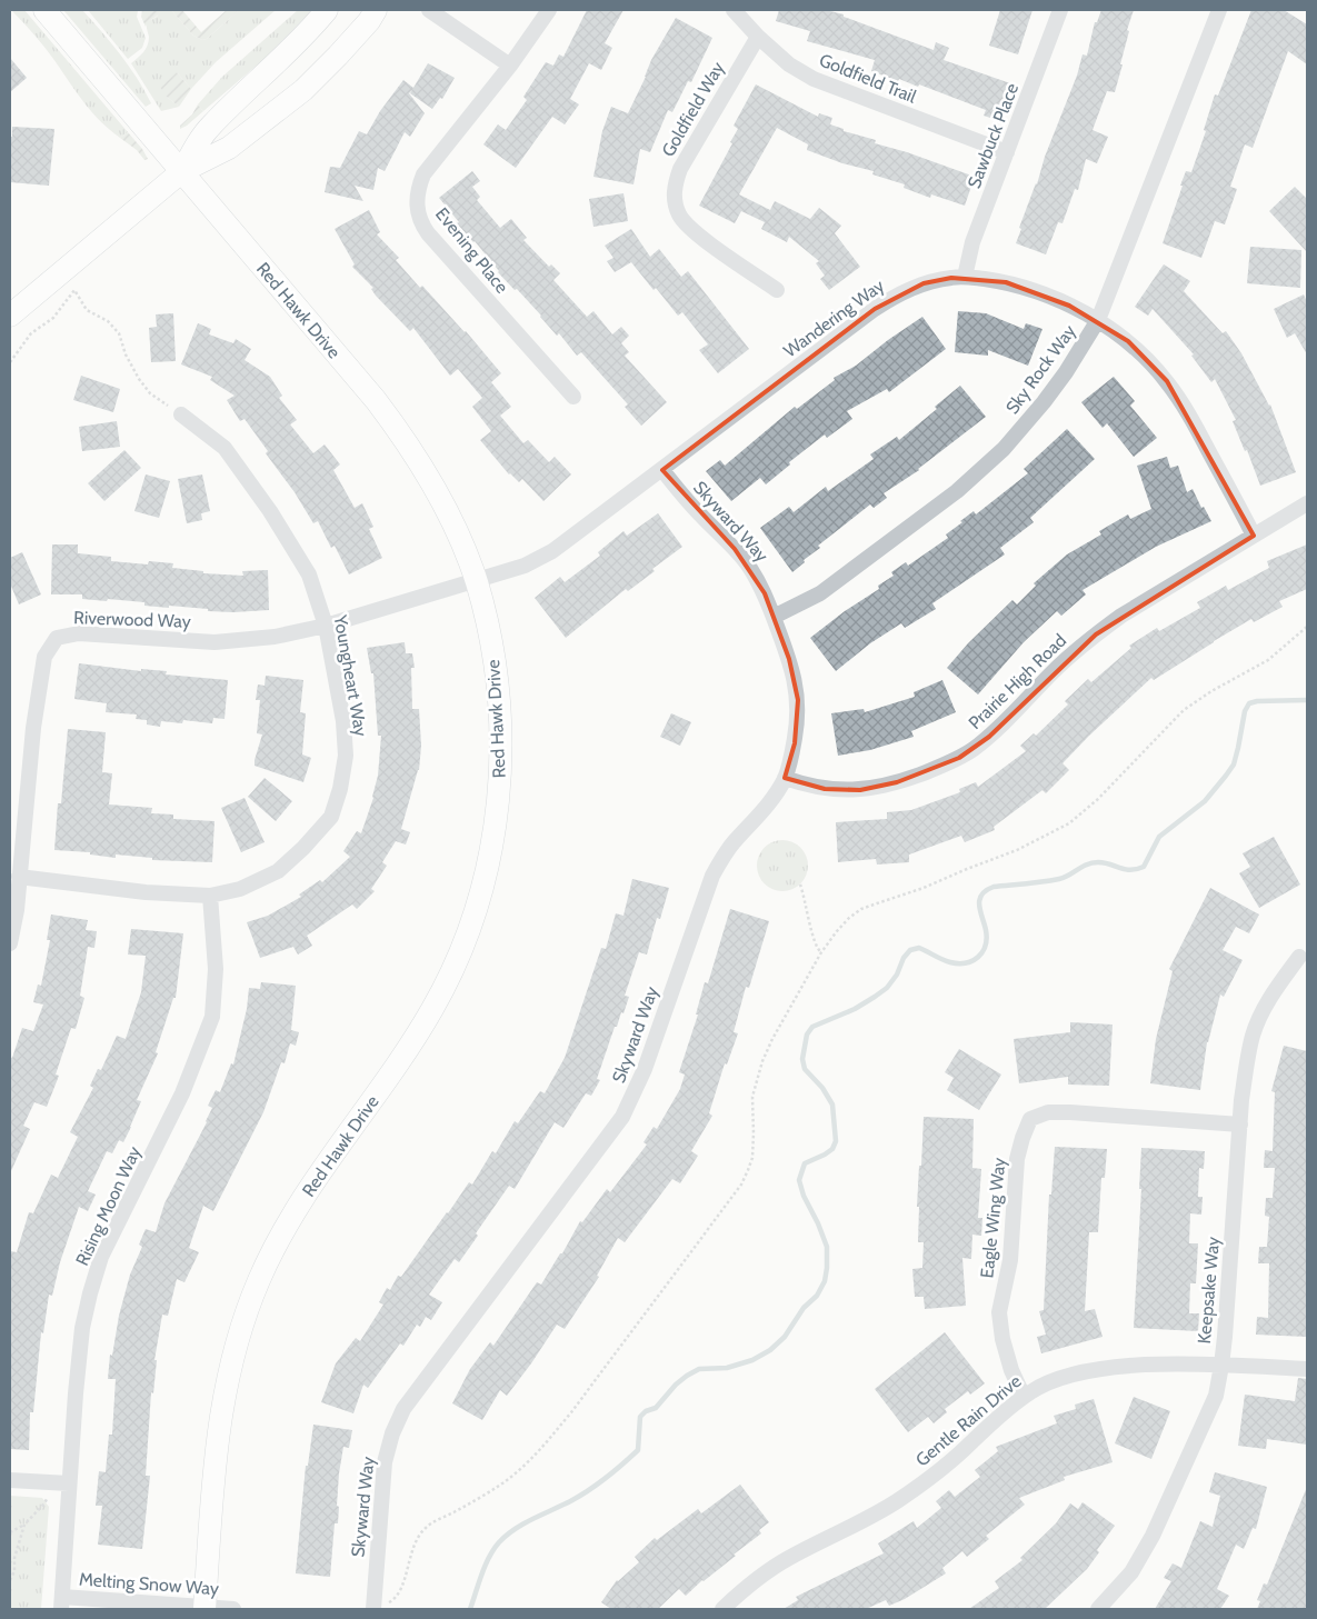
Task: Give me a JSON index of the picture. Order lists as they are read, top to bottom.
{
  "streets": {
    "street": [
      "Goldfield Trail",
      "Goldfield Way",
      "Sawbuck Place",
      "Evening Place",
      "Red Hawk Drive",
      "Wandering Way",
      "Sky Rock Way",
      "Skyward Way",
      "Riverwood Way",
      "Youngheart Way",
      "Prairie High Road",
      "Rising Moon Way",
      "Eagle Wing Way",
      "Keepsake Way",
      "Gentle Rain Drive",
      "Melting Snow Way"
    ]
  },
  "crossings": [
    ["Goldfield Trail", "Goldfield Way"],
    ["Goldfield Trail", "Sawbuck Place"],
    ["Sawbuck Place", "Wandering Way"],
    ["Red Hawk Drive", "Wandering Way"],
    ["Red Hawk Drive", "Riverwood Way"],
    ["Red Hawk Drive", "Melting Snow Way"],
    ["Wandering Way", "Sky Rock Way"],
    ["Wandering Way", "Skyward Way"],
    ["Wandering Way", "Riverwood Way"],
    ["Wandering Way", "Prairie High Road"],
    ["Sky Rock Way", "Skyward Way"],
    ["Skyward Way", "Prairie High Road"],
    ["Riverwood Way", "Youngheart Way"],
    ["Youngheart Way", "Rising Moon Way"],
    ["Rising Moon Way", "Melting Snow Way"],
    ["Eagle Wing Way", "Keepsake Way"],
    ["Eagle Wing Way", "Gentle Rain Drive"],
    ["Keepsake Way", "Gentle Rain Drive"]
  ]
}
